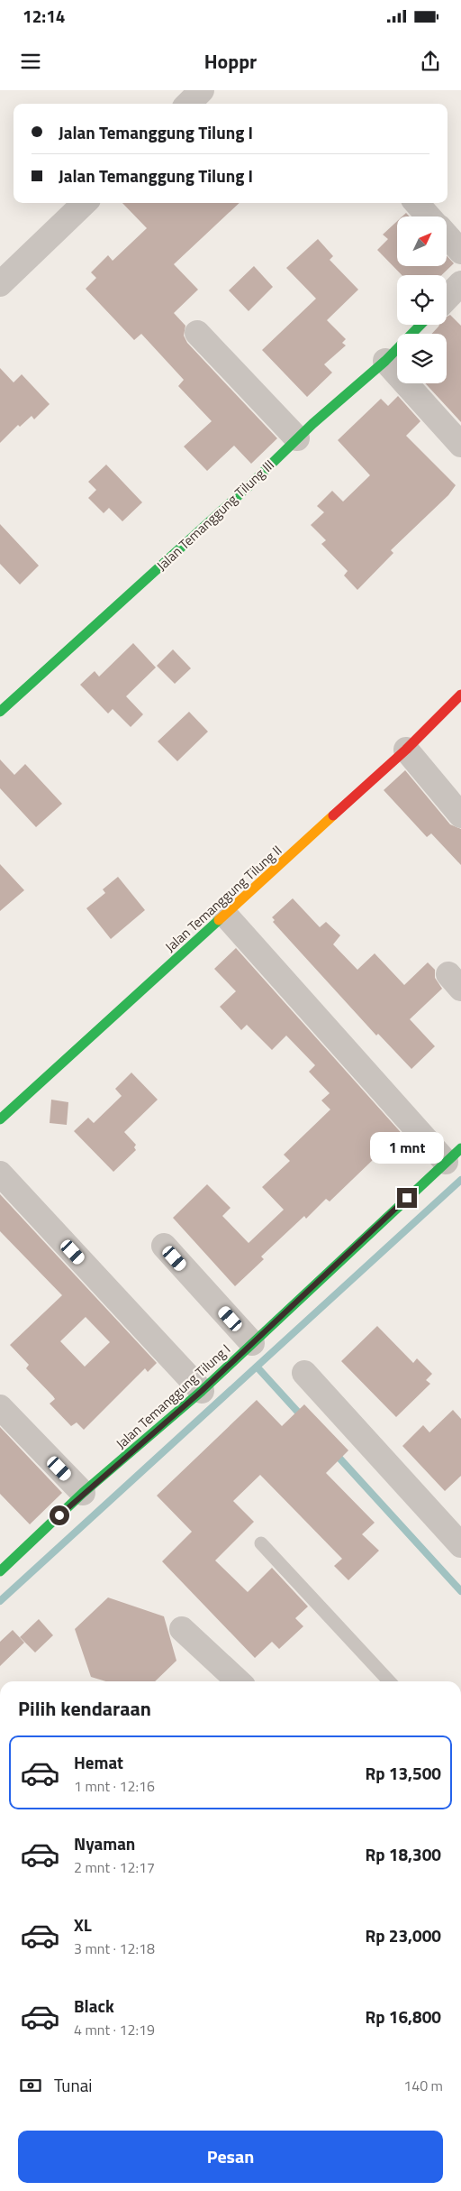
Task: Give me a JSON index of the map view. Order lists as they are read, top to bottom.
{
  "streets": {
    "main road": ["Jalan Temanggung Tilung III", "Jalan Temanggung Tilung II", "Jalan Temanggung Tilung I"]
  },
  "north": "top right",
  "page": {
    "status": "12:14",
    "header": "Hoppr",
    "banner": ["Jalan Temanggung Tilung I", "Jalan Temanggung Tilung I"],
    "bubble": "1 mnt",
    "heading": "Pilih kendaraan",
    "list": [
      {
        "name": "Hemat",
        "note": "1 mnt · 12:16",
        "value": "Rp 13,500"
      },
      {
        "name": "Nyaman",
        "note": "2 mnt · 12:17",
        "value": "Rp 18,300"
      },
      {
        "name": "XL",
        "note": "3 mnt · 12:18",
        "value": "Rp 23,000"
      },
      {
        "name": "Black",
        "note": "4 mnt · 12:19",
        "value": "Rp 16,800"
      }
    ],
    "pay": ["Tunai", "140 m"],
    "buttons": "Pesan"
  }
}
